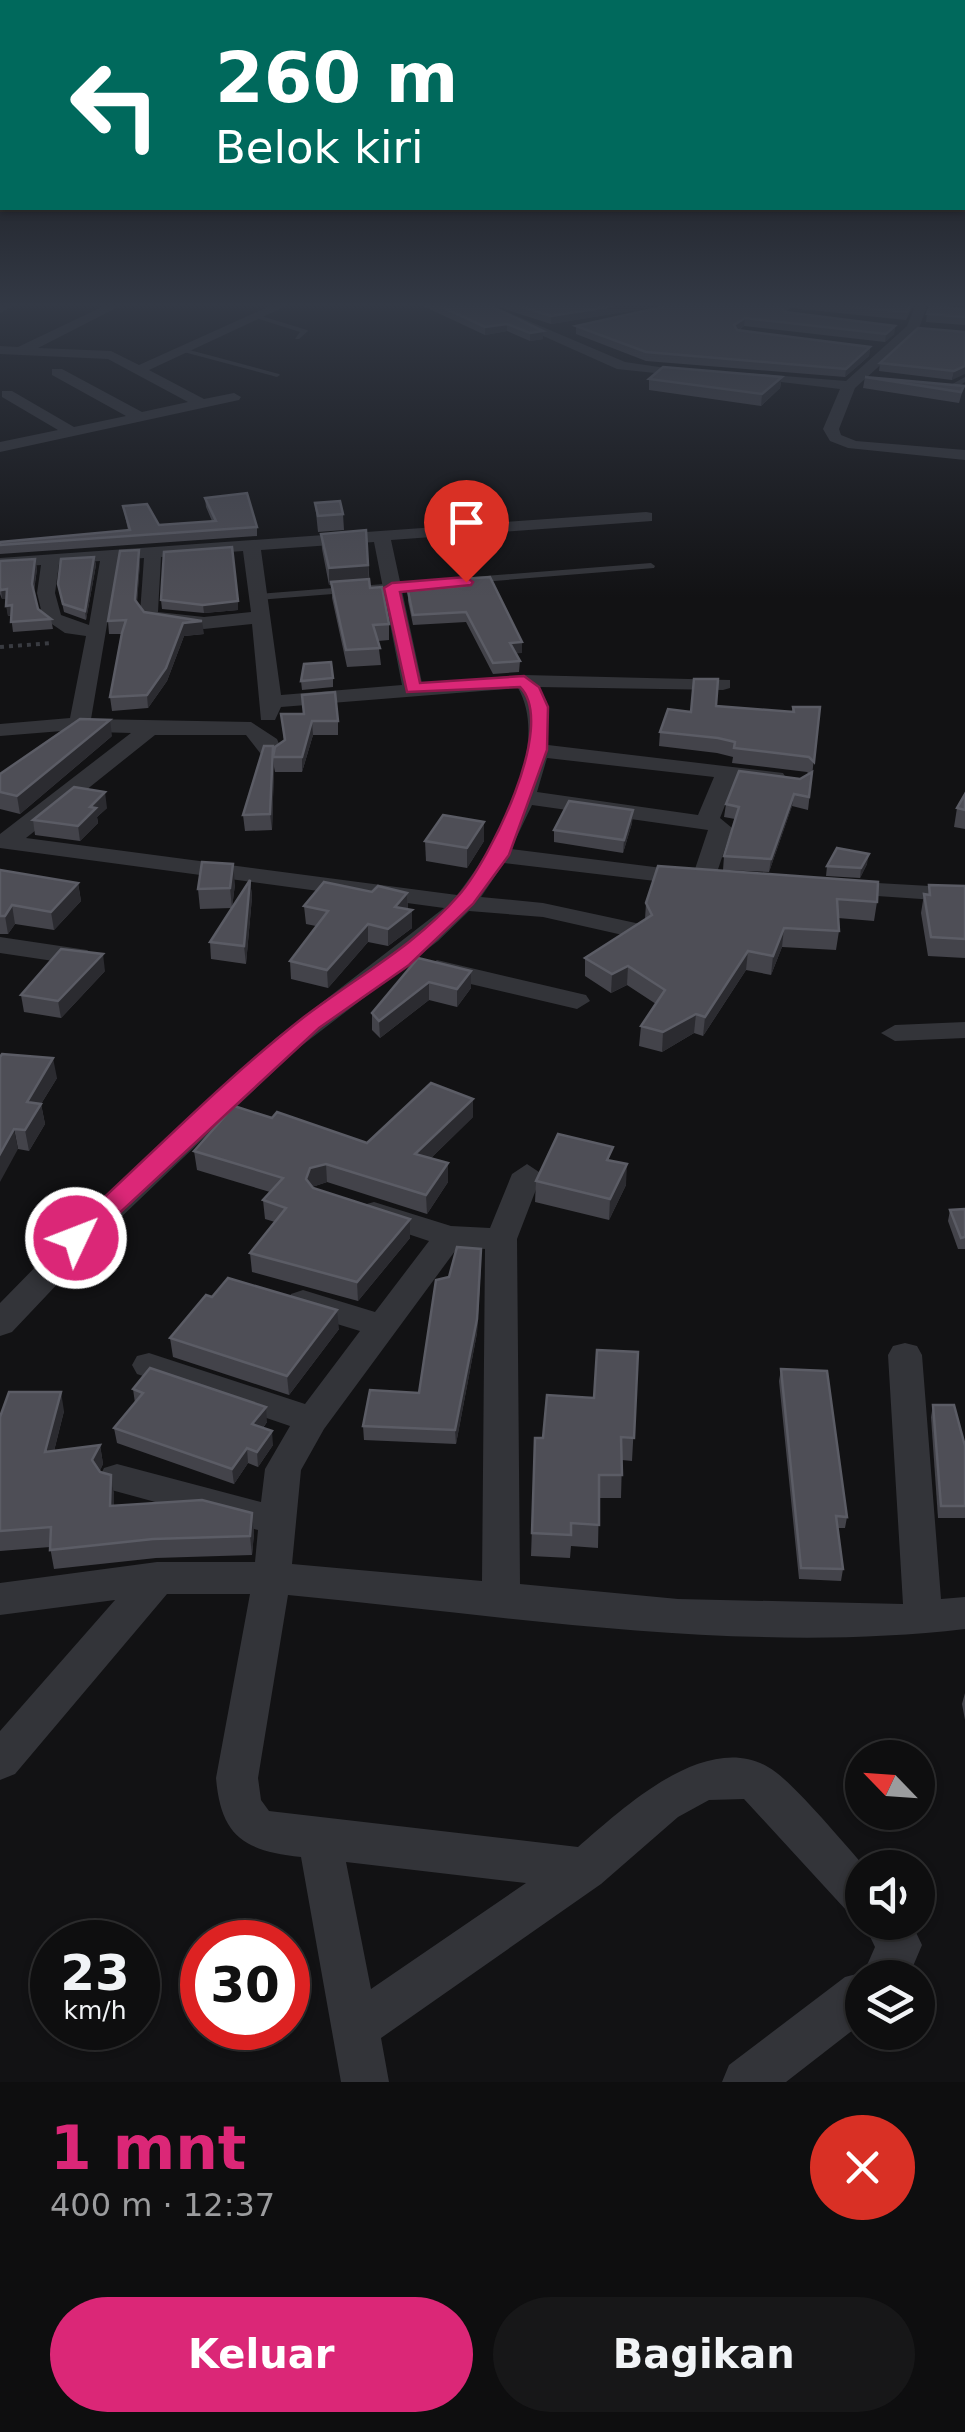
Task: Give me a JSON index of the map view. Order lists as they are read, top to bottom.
{
  "north": "top left",
  "page": {
    "turn": ["260 m", "Belok kiri"],
    "speed": "23 km/h",
    "limit": "30",
    "heading": ["1 mnt", "400 m · 12:37"],
    "buttons": ["Keluar", "Bagikan"]
  }
}
